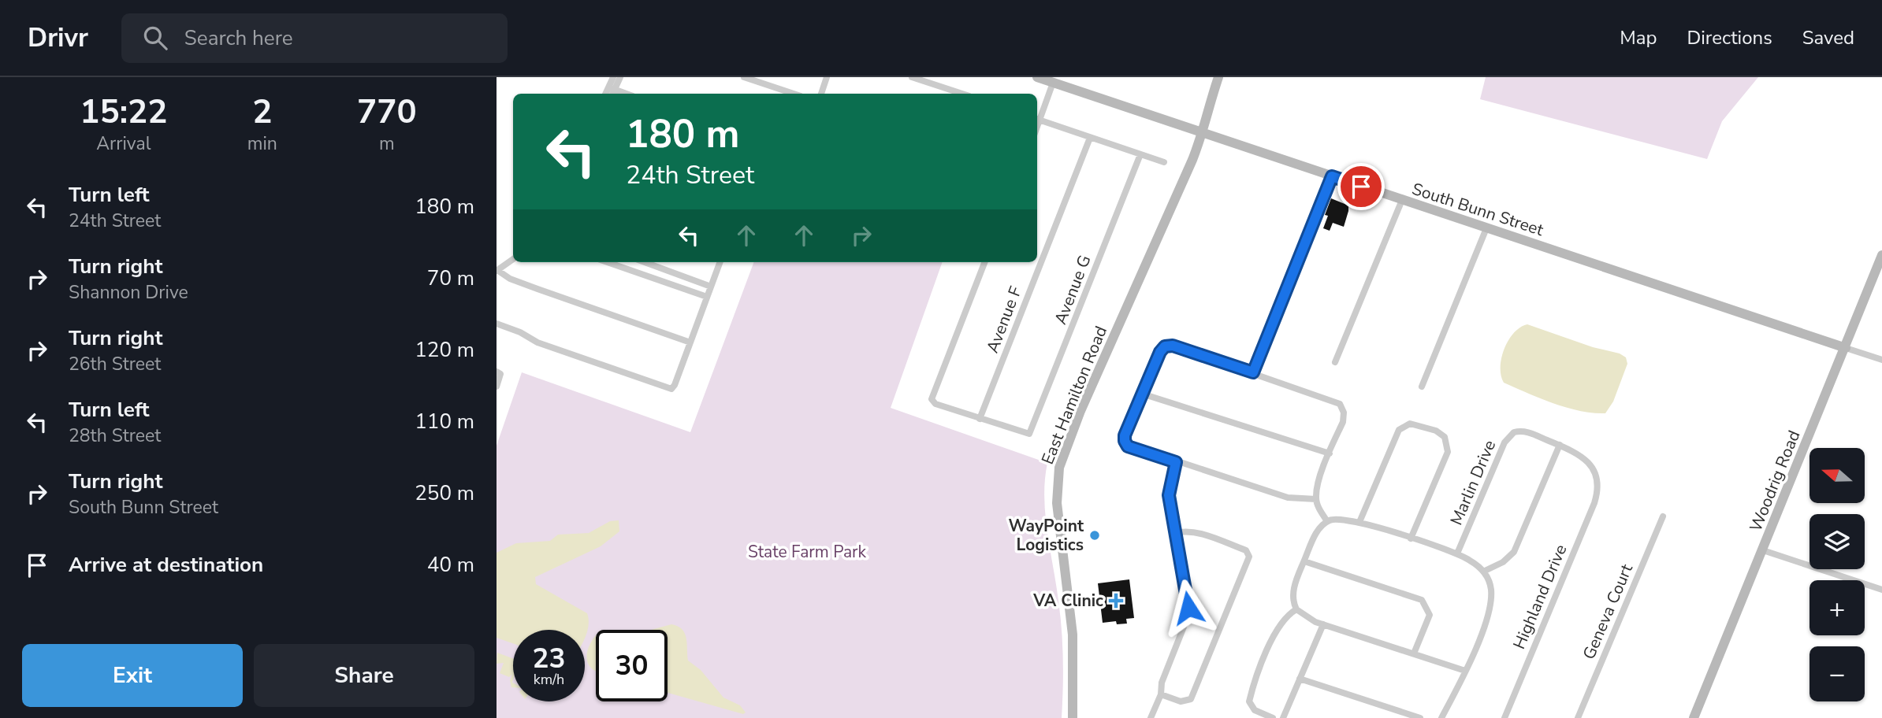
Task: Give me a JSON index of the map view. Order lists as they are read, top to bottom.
{
  "streets": {
    "street": [
      "South Bunn Street",
      "Avenue G",
      "Avenue F",
      "East Hamilton Road",
      "Woodrig Road",
      "Marlin Drive",
      "Highland Drive",
      "Geneva Court"
    ]
  },
  "crossings": [
    ["South Bunn Street", "East Hamilton Road"],
    ["South Bunn Street", "Woodrig Road"],
    ["Avenue G", "Avenue F"],
    ["Marlin Drive", "Highland Drive"]
  ],
  "parks": ["State Farm Park"],
  "places": {
    "other": ["WayPoint Logistics"],
    "health": ["VA Clinic"]
  },
  "north": "left",
  "page": {
    "header": "Drivr",
    "search": "Search here",
    "nav": ["Map", "Directions", "Saved"],
    "eta": [
      "15:22",
      "Arrival",
      "2",
      "min",
      "770",
      "m"
    ],
    "turn": ["180 m", "24th Street"],
    "list": [
      {
        "name": "Turn left",
        "note": "24th Street",
        "value": "180 m"
      },
      {
        "name": "Turn right",
        "note": "Shannon Drive",
        "value": "70 m"
      },
      {
        "name": "Turn right",
        "note": "26th Street",
        "value": "120 m"
      },
      {
        "name": "Turn left",
        "note": "28th Street",
        "value": "110 m"
      },
      {
        "name": "Turn right",
        "note": "South Bunn Street",
        "value": "250 m"
      },
      {
        "name": "Arrive at destination",
        "value": "40 m"
      }
    ],
    "map_buttons": ["+", "−"],
    "speed": "23 km/h",
    "limit": "30",
    "buttons": ["Exit", "Share"]
  }
}
